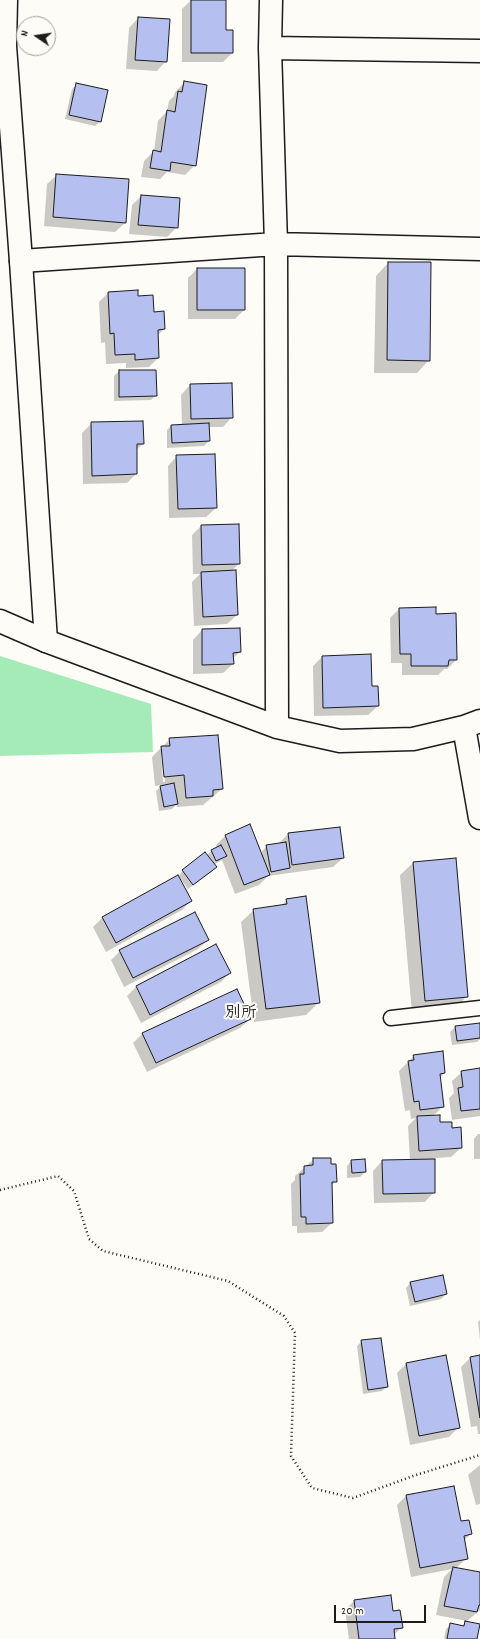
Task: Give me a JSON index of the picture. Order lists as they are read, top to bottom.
{
  "districts": ["別所"],
  "scale_bar": "20 m",
  "north": "left"
}
